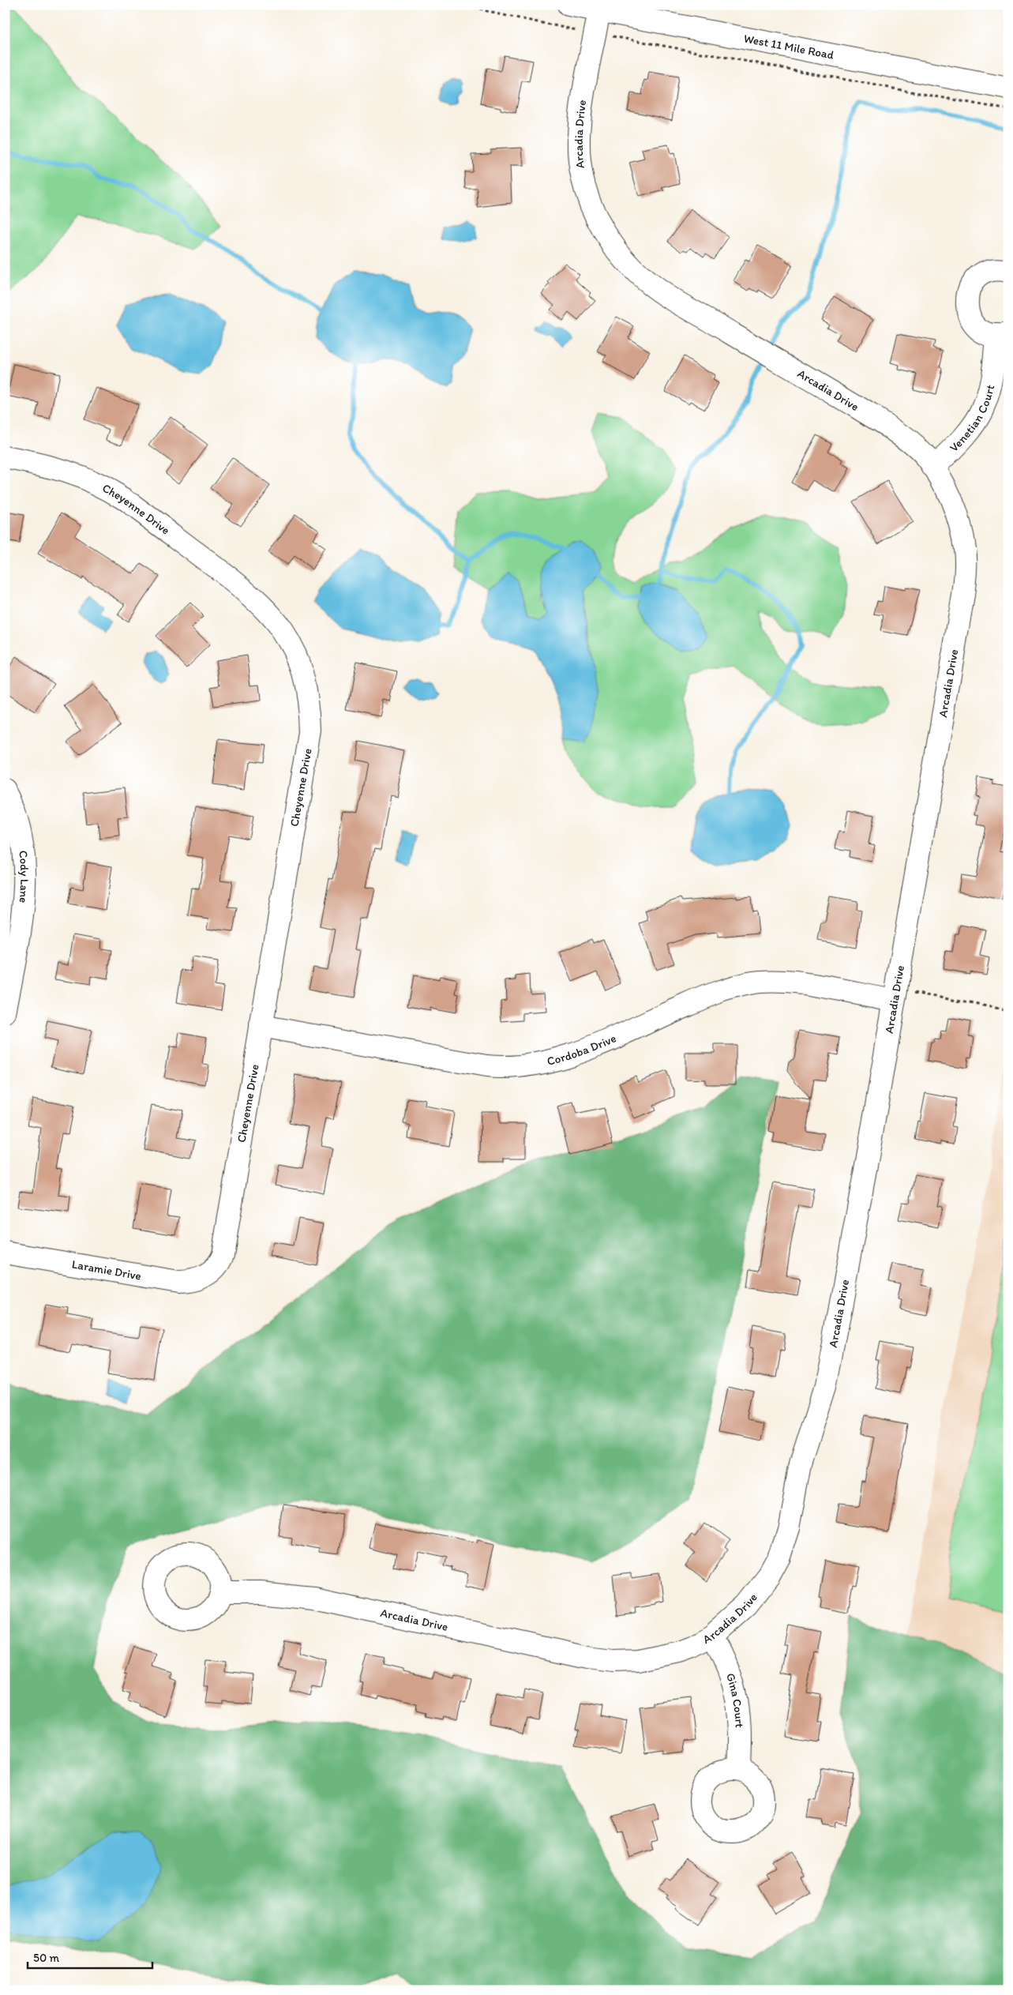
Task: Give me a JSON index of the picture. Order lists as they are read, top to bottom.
{
  "streets": {
    "street": [
      "West 11 Mile Road",
      "Arcadia Drive",
      "Venetian Court",
      "Cheyenne Drive",
      "Cody Lane",
      "Cordoba Drive",
      "Laramie Drive",
      "Gina Court"
    ]
  },
  "crossings": [
    ["West 11 Mile Road", "Arcadia Drive"],
    ["Arcadia Drive", "Venetian Court"],
    ["Arcadia Drive", "Cordoba Drive"],
    ["Arcadia Drive", "Gina Court"],
    ["Cheyenne Drive", "Cordoba Drive"],
    ["Cheyenne Drive", "Laramie Drive"]
  ],
  "scale_bar": "50 m"
}
